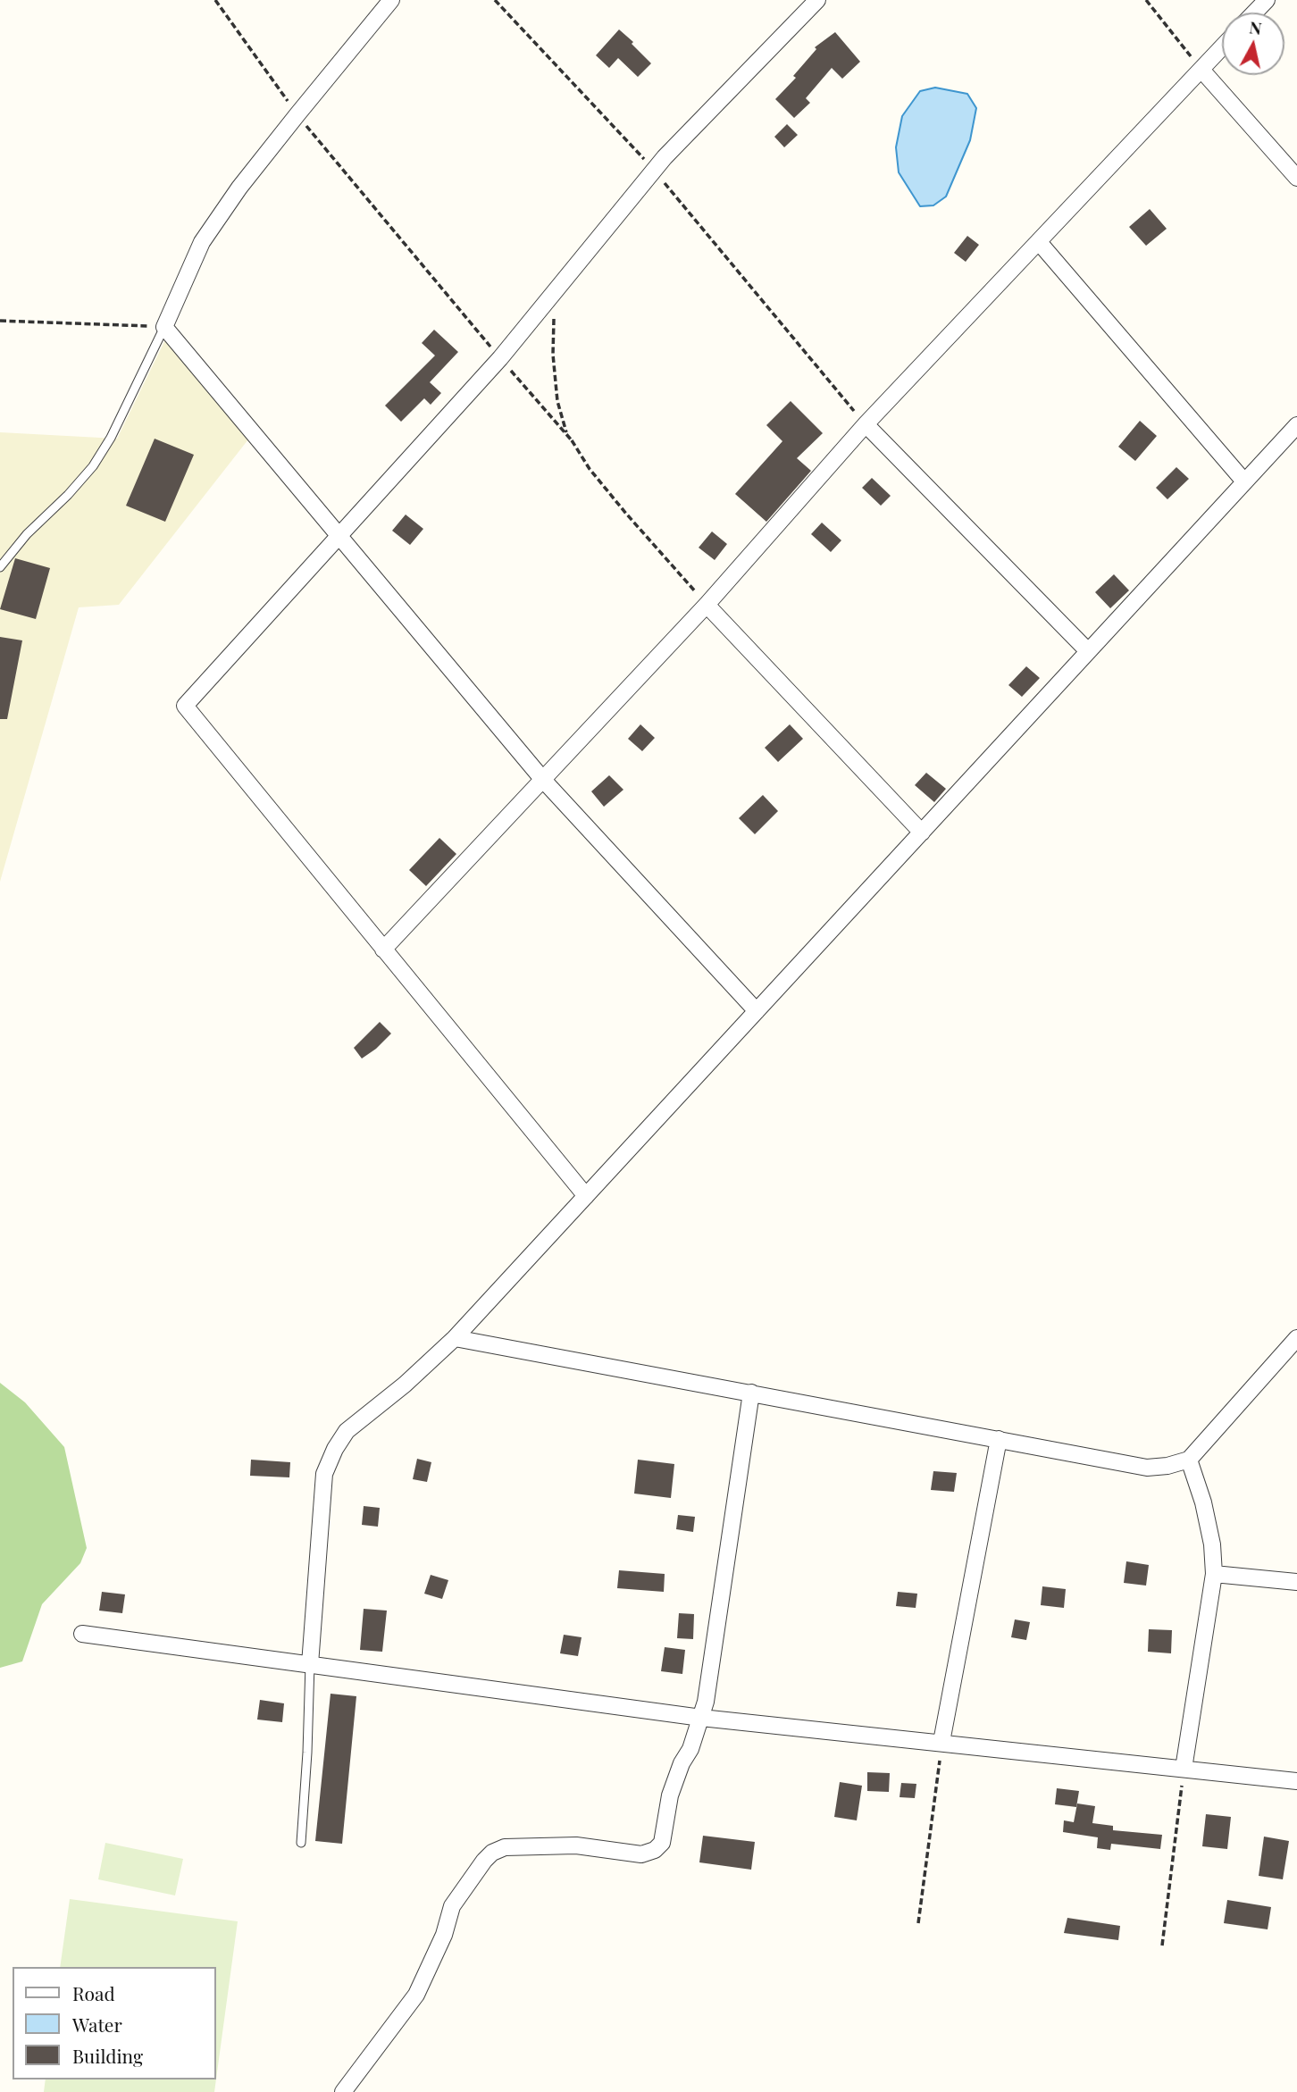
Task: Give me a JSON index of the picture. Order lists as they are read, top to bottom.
{
  "legend": ["Road", "Water", "Building"],
  "north": "top"
}
